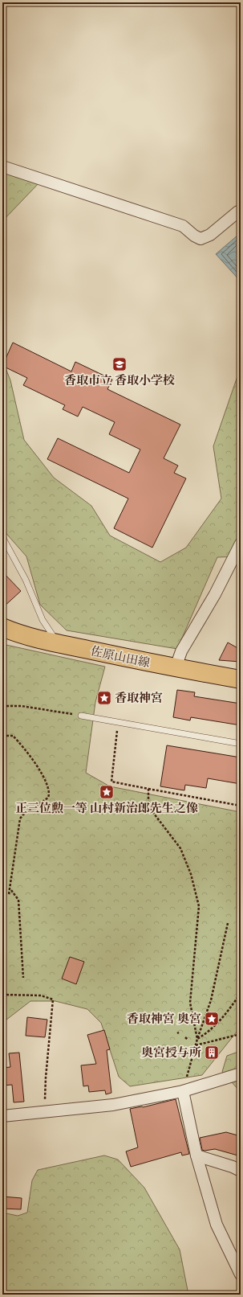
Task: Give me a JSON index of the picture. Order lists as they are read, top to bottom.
{
  "streets": {
    "main road": ["佐原山田線"]
  },
  "places": {
    "school or university": ["香取市立 香取小学校"],
    "place": ["香取神宮", "正三位勲一等 山村新治郎先生之像", "香取神宮 奥宮"],
    "building": ["奥宮授与所"]
  }
}
